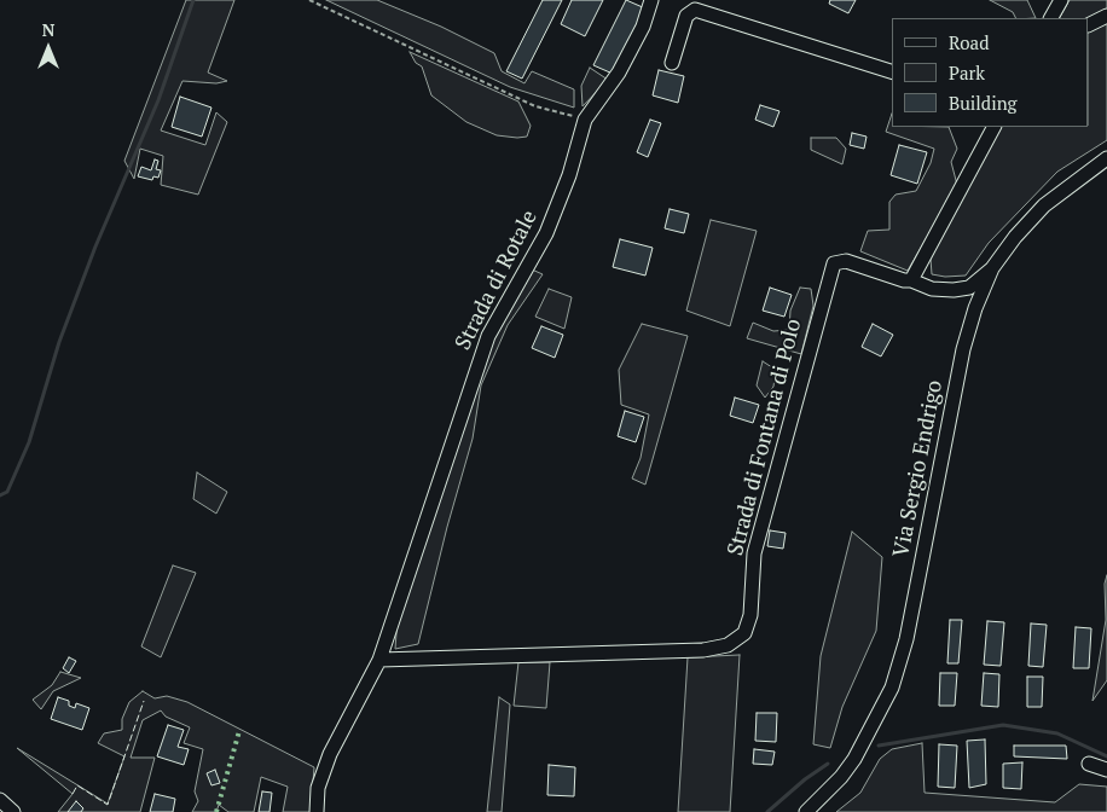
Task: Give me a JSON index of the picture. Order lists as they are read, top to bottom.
{
  "streets": {
    "street": ["Strada di Rotale", "Strada di Fontana di Polo", "Via Sergio Endrigo"]
  },
  "crossings": [
    ["Strada di Rotale", "Strada di Fontana di Polo"]
  ],
  "legend": ["Road", "Park", "Building"],
  "north": "top"
}
